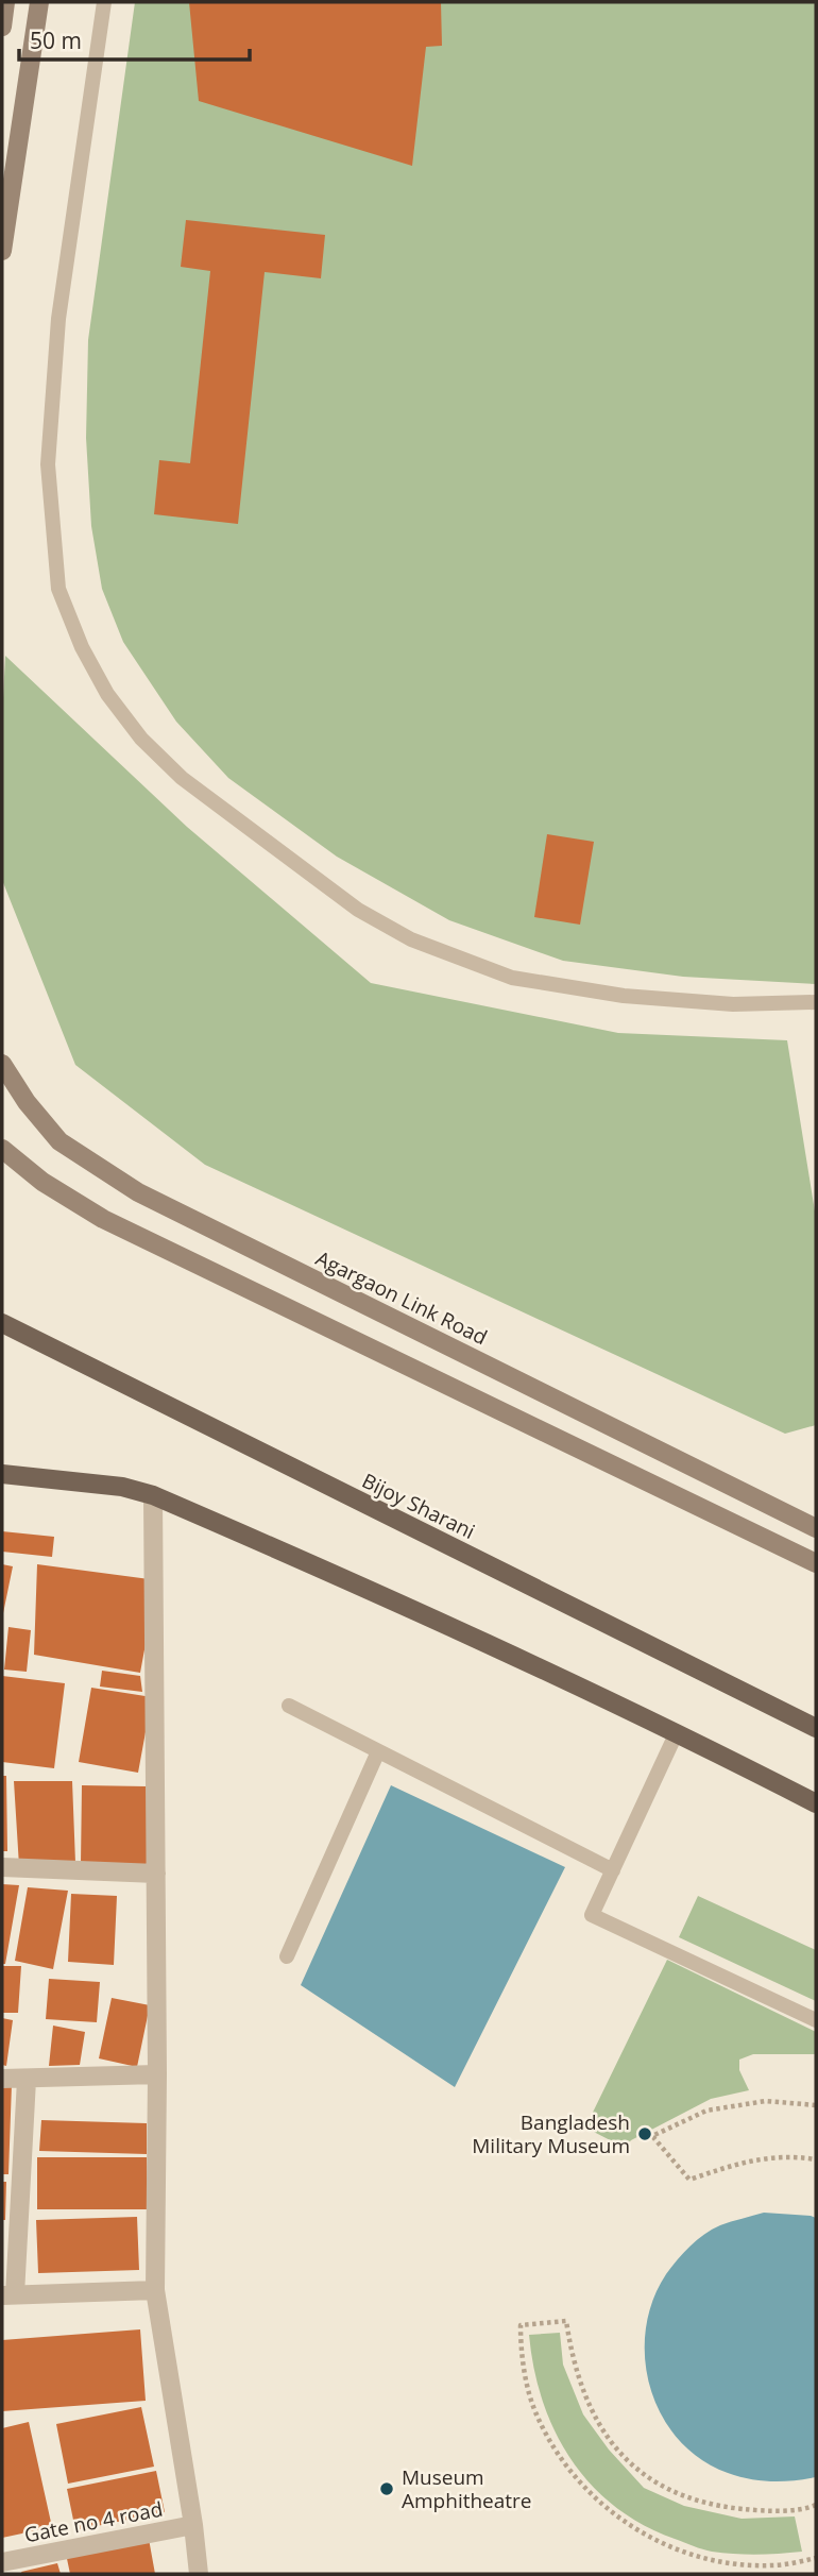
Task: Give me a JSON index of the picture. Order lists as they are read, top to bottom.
{
  "streets": {
    "main road": ["Agargaon Link Road", "Bijoy Sharani"],
    "street": ["Gate no 4 road"]
  },
  "places": ["Bangladesh Military Museum", "Museum Amphitheatre"],
  "scale_bar": "50 m"
}
